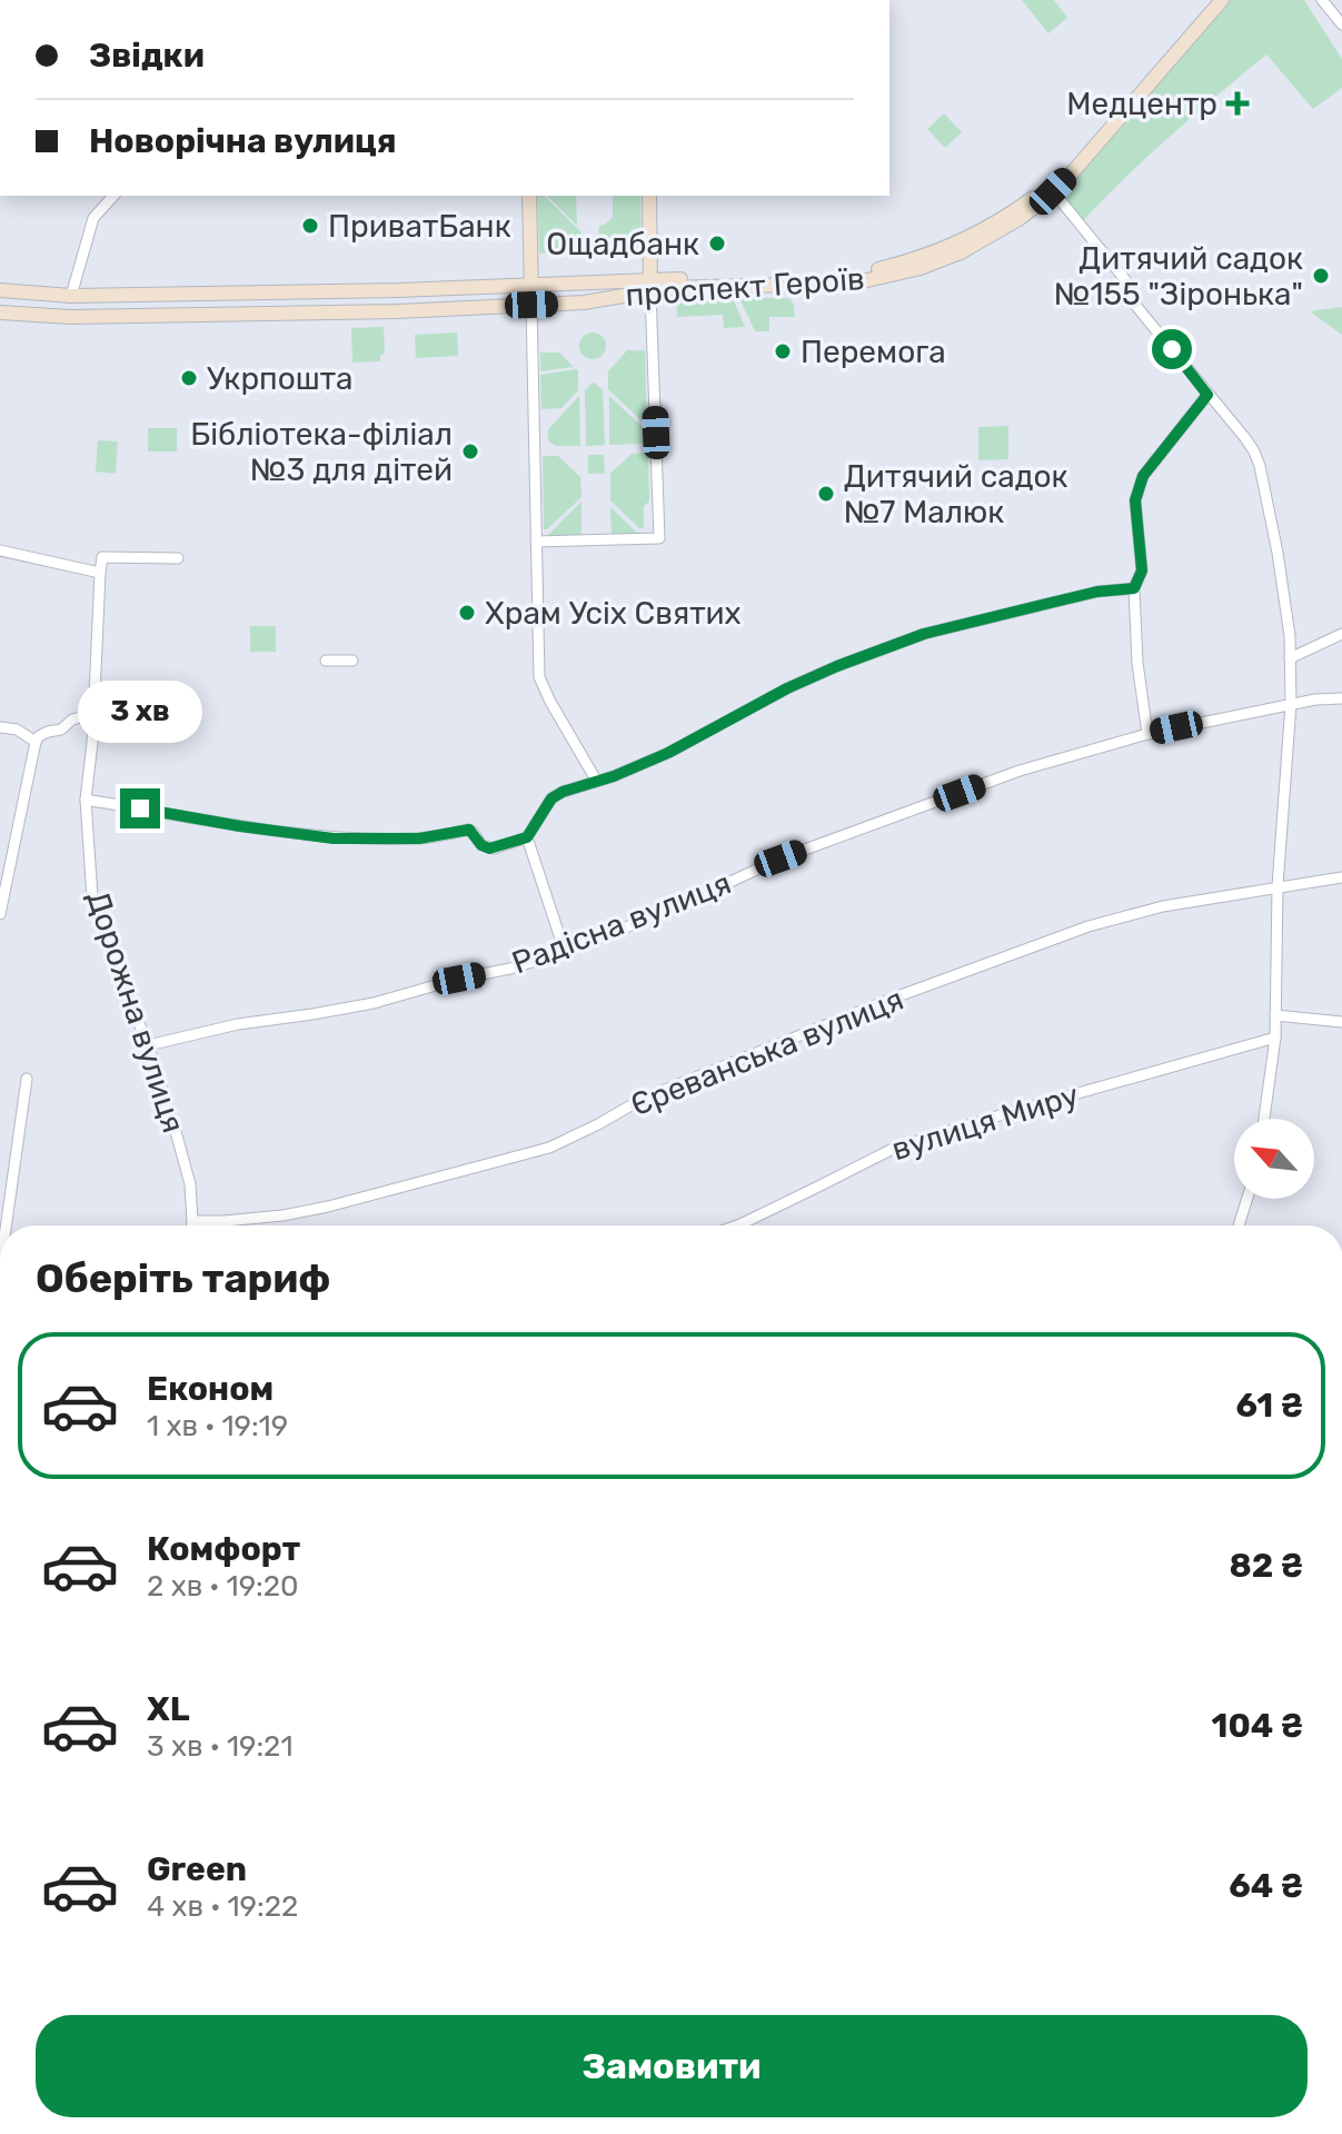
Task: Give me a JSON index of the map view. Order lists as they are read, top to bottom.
{
  "streets": {
    "main road": ["проспект Героїв"],
    "street": [
      "Радісна вулиця",
      "Дорожна вулиця",
      "Єреванська вулиця",
      "вулиця Миру"
    ]
  },
  "crossings": [
    ["Радісна вулиця", "Дорожна вулиця"],
    ["Дорожна вулиця", "Єреванська вулиця"]
  ],
  "places": {
    "health": ["Медцентр"],
    "other": [
      "ПриватБанк",
      "Ощадбанк",
      "Дитячий садок №155 \"Зіронька\"",
      "Перемога",
      "Укрпошта",
      "Бібліотека-філіал №3 для дітей",
      "Дитячий садок №7 Малюк",
      "Храм Усіх Святих"
    ]
  },
  "north": "top left",
  "page": {
    "banner": ["Звідки", "Новорічна вулиця"],
    "bubble": "3 хв",
    "heading": "Оберіть тариф",
    "list": [
      {
        "name": "Економ",
        "note": "1 хв · 19:19",
        "value": "61 ₴"
      },
      {
        "name": "Комфорт",
        "note": "2 хв · 19:20",
        "value": "82 ₴"
      },
      {
        "name": "XL",
        "note": "3 хв · 19:21",
        "value": "104 ₴"
      },
      {
        "name": "Green",
        "note": "4 хв · 19:22",
        "value": "64 ₴"
      }
    ],
    "buttons": "Замовити"
  }
}
